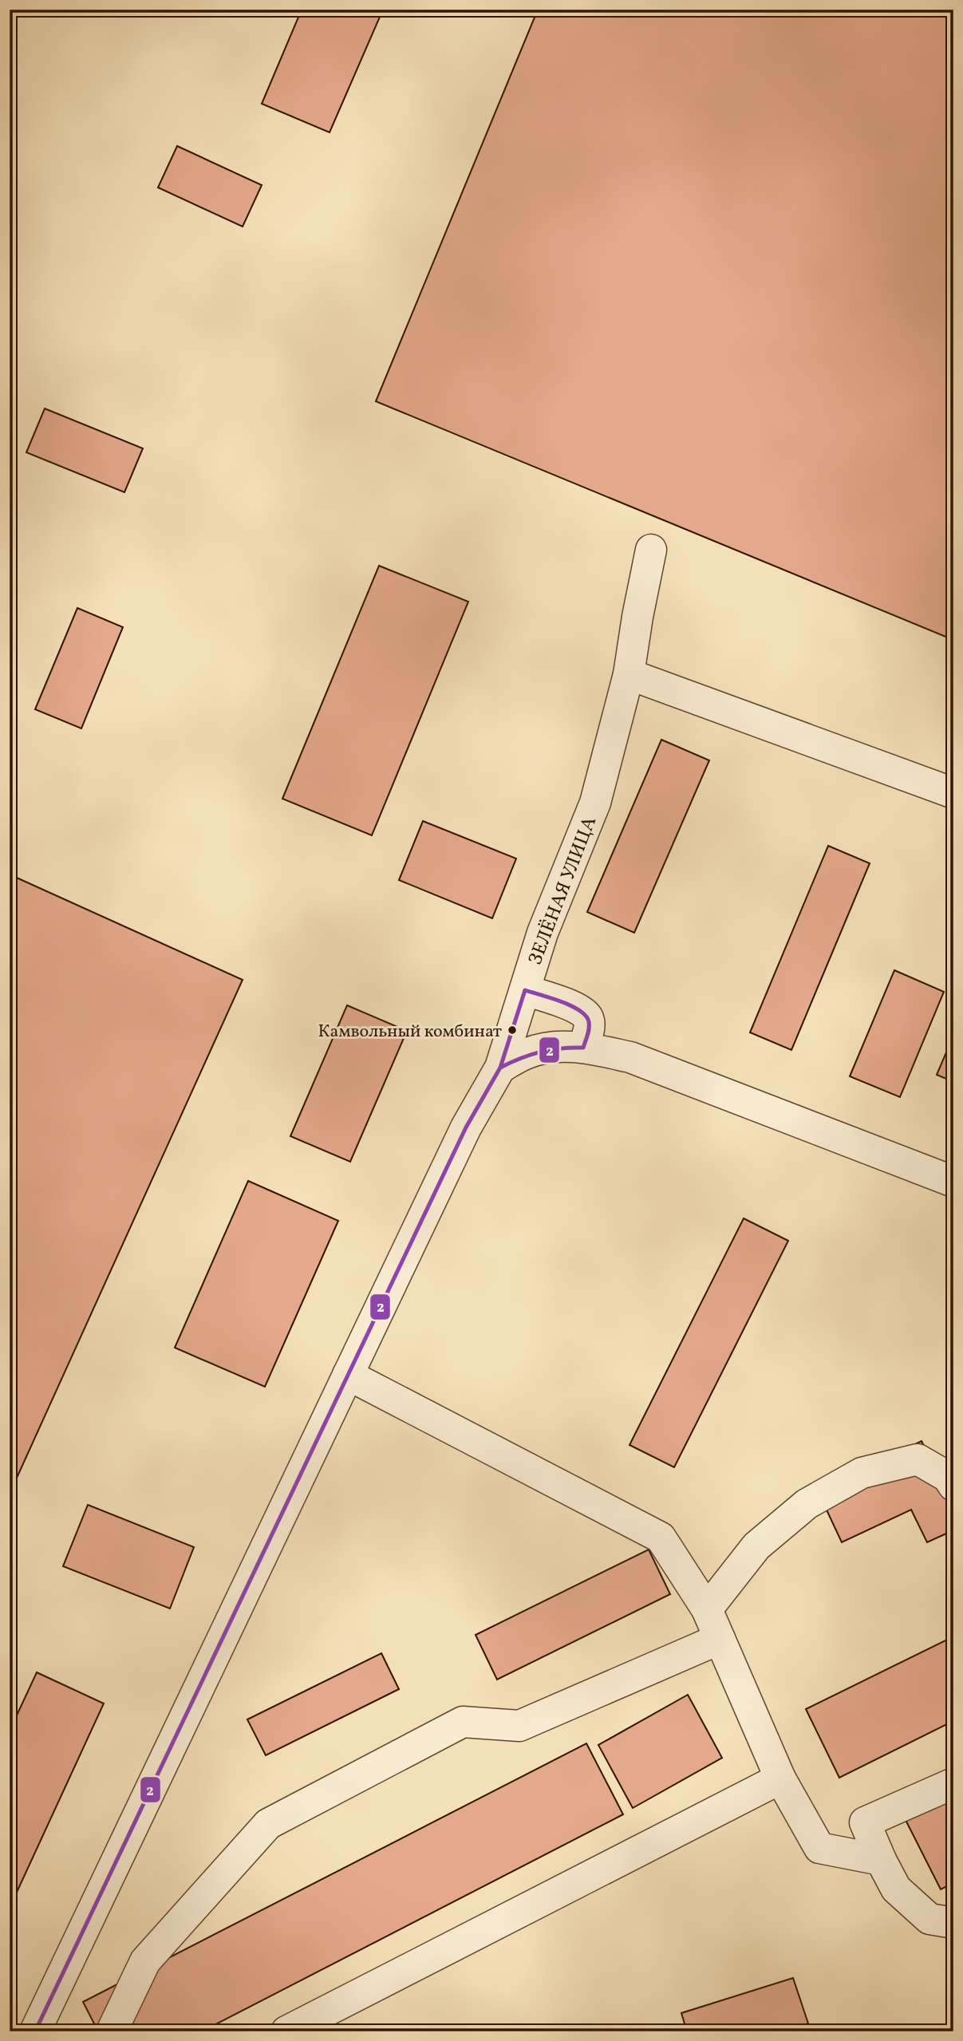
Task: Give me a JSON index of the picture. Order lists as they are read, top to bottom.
{
  "streets": {
    "street": ["ЗЕЛЁНАЯ УЛИЦА"]
  },
  "places": ["Камвольный комбинат"],
  "lines": ["transit line 2"]
}
